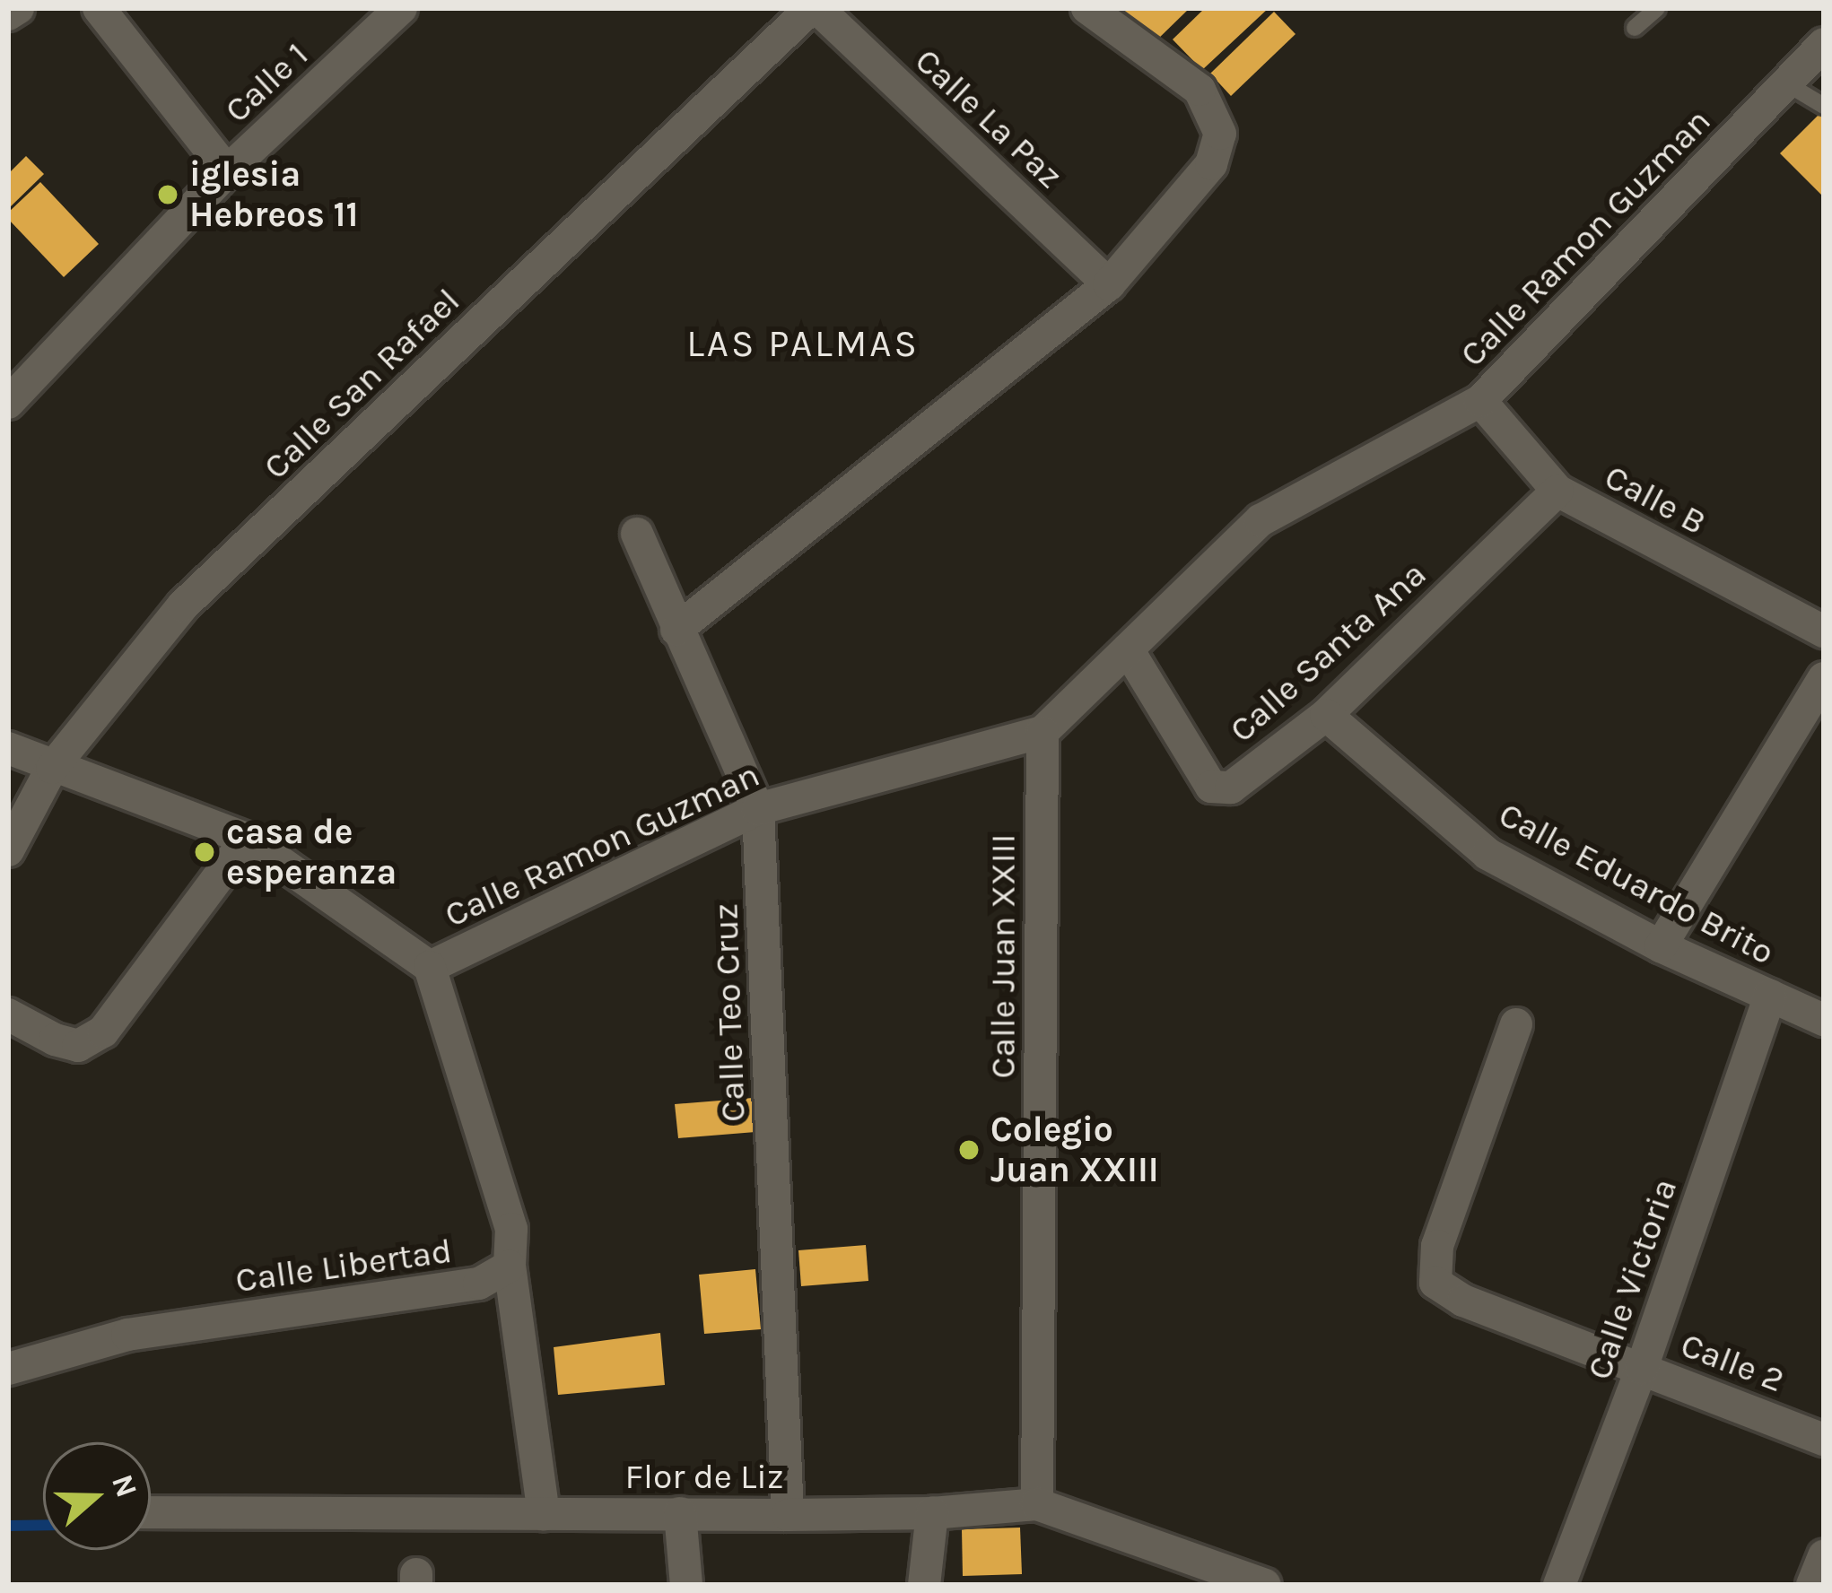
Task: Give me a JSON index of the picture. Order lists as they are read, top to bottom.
{
  "streets": {
    "street": [
      "Calle 1",
      "Calle La Paz",
      "Calle Ramon Guzman",
      "Calle San Rafael",
      "Calle B",
      "Calle Santa Ana",
      "Calle Eduardo Brito",
      "Calle Juan XXIII",
      "Calle Teo Cruz",
      "Calle Libertad",
      "Calle Victoria",
      "Calle 2",
      "Flor de Liz"
    ]
  },
  "crossings": [
    ["Calle La Paz", "Calle San Rafael"],
    ["Calle Ramon Guzman", "Calle B"],
    ["Calle Ramon Guzman", "Calle Santa Ana"],
    ["Calle Ramon Guzman", "Calle Juan XXIII"],
    ["Calle Ramon Guzman", "Calle Teo Cruz"],
    ["Calle B", "Calle Santa Ana"],
    ["Calle Santa Ana", "Calle Eduardo Brito"],
    ["Calle Eduardo Brito", "Calle Victoria"],
    ["Calle Juan XXIII", "Flor de Liz"],
    ["Calle Teo Cruz", "Flor de Liz"],
    ["Calle Victoria", "Calle 2"]
  ],
  "districts": ["LAS PALMAS"],
  "places": ["iglesia Hebreos 11", "casa de esperanza", "Colegio Juan XXIII"],
  "north": "right"
}
